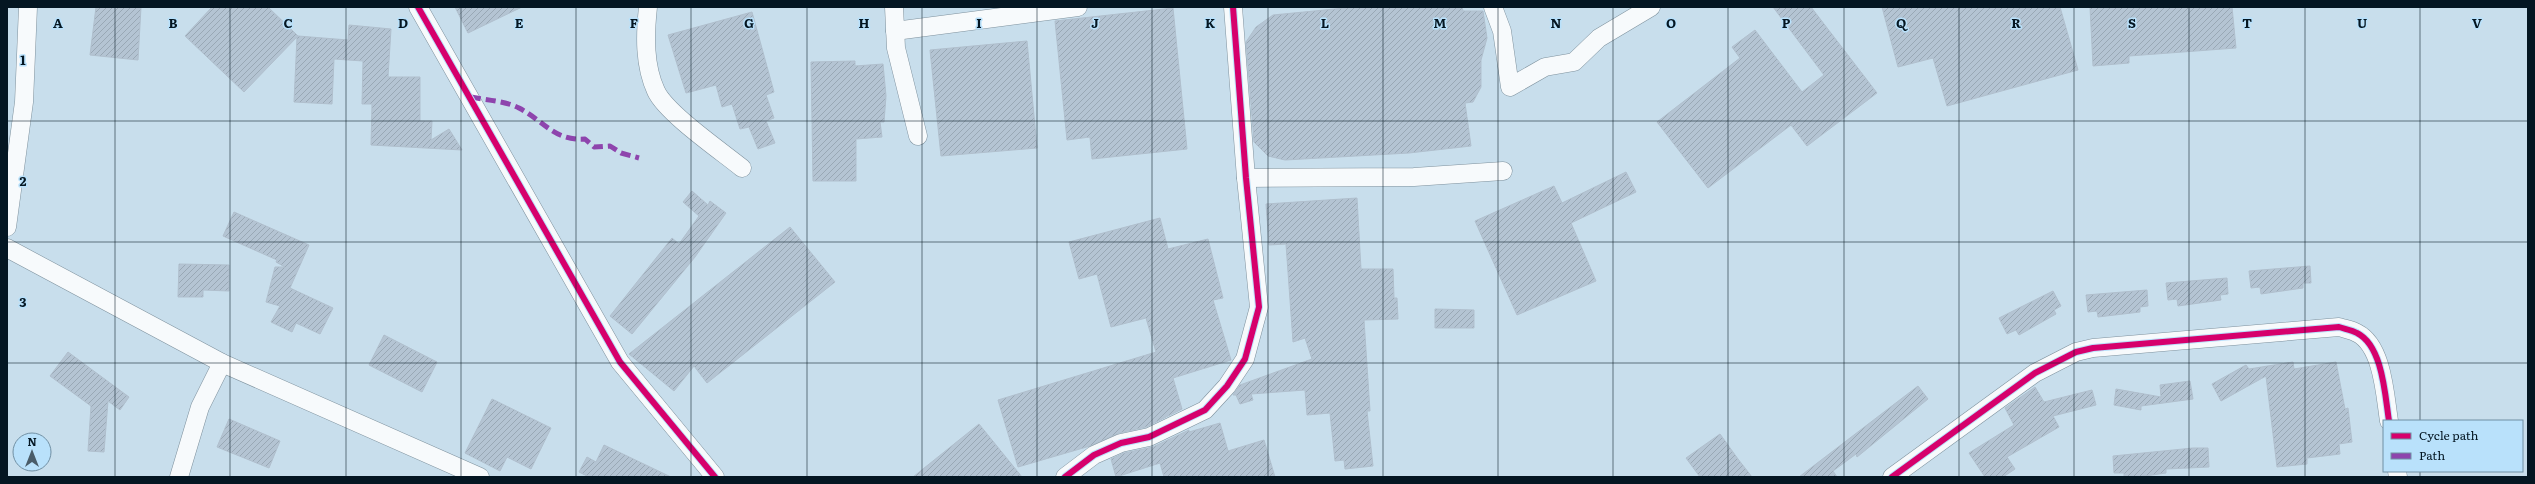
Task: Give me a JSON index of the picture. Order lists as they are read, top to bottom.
{
  "legend": ["Cycle path", "Path"],
  "north": "top",
  "grid": {
    "columns": [
      "A",
      "B",
      "C",
      "D",
      "E",
      "F",
      "G",
      "H",
      "I",
      "J",
      "K",
      "L",
      "M",
      "N",
      "O",
      "P",
      "Q",
      "R",
      "S",
      "T",
      "U",
      "V"
    ],
    "rows": ["1", "2", "3"]
  }
}
